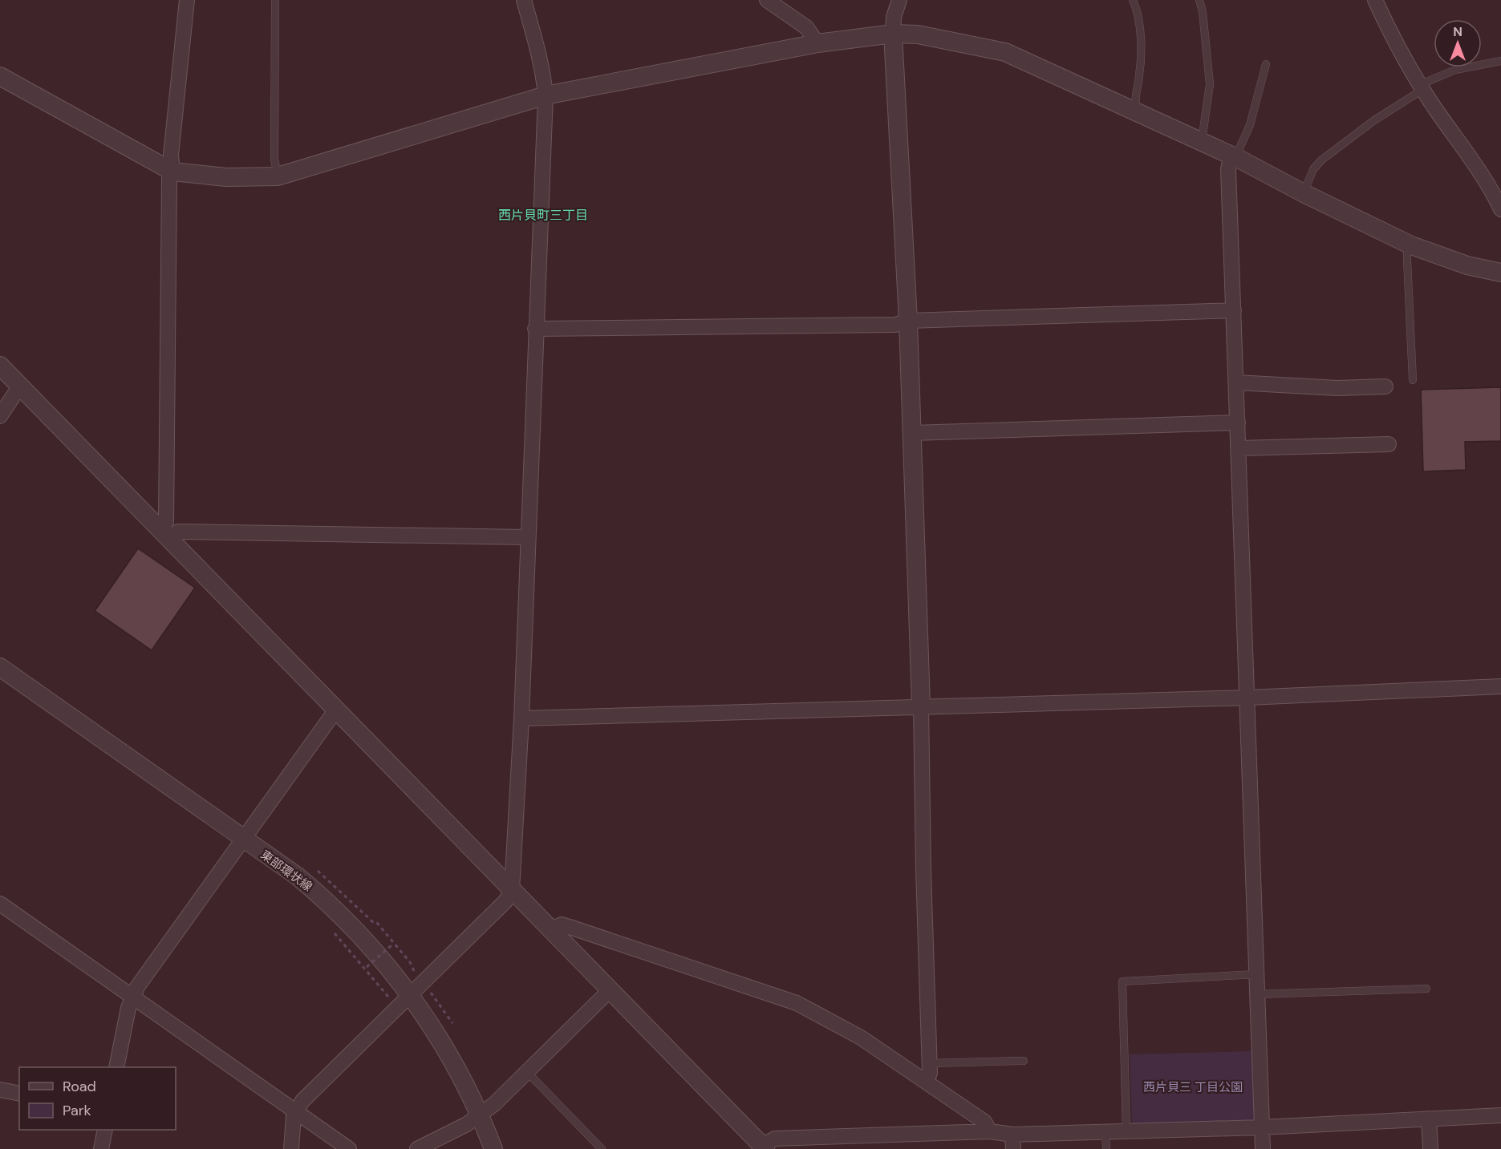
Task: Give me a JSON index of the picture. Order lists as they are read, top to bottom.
{
  "streets": {
    "street": ["東部環状線"]
  },
  "districts": ["西片貝町三丁目"],
  "parks": ["西片貝三 丁目公園"],
  "legend": ["Road", "Park"],
  "north": "top"
}
